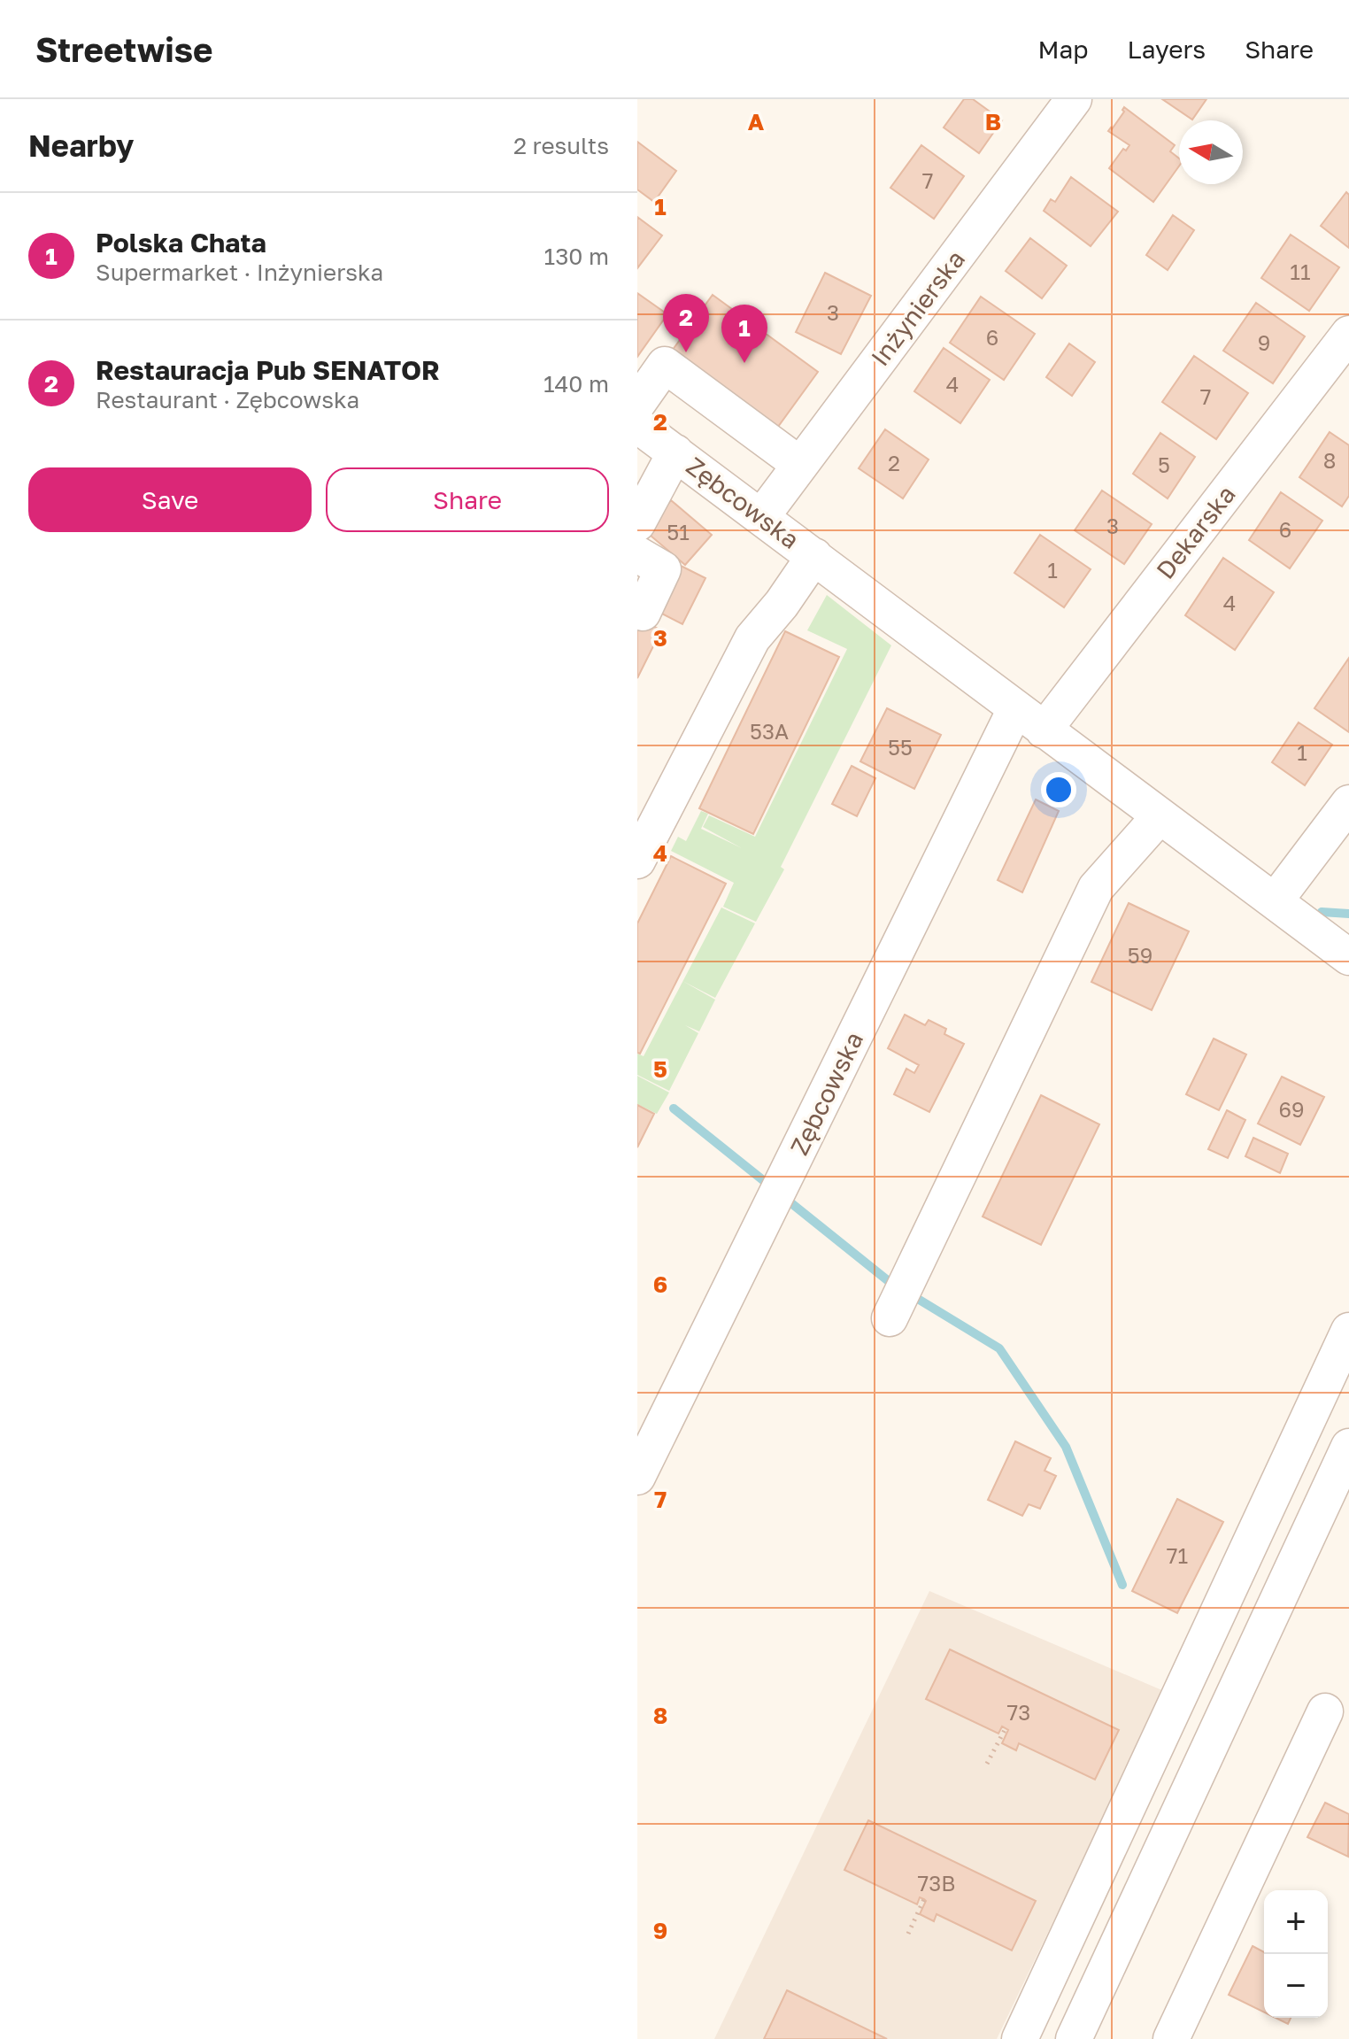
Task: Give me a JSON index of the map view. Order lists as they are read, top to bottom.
{
  "streets": {
    "street": ["Inżynierska", "Zębcowska", "Dekarska"]
  },
  "crossings": [
    ["Inżynierska", "Zębcowska"],
    ["Zębcowska", "Dekarska"]
  ],
  "house_numbers": [
    "7",
    "11",
    "3",
    "6",
    "9",
    "4",
    "7",
    "8",
    "2",
    "5",
    "3",
    "6",
    "51",
    "1",
    "4",
    "53A",
    "55",
    "1",
    "59",
    "69",
    "71",
    "73",
    "73B"
  ],
  "north": "left",
  "page": {
    "header": "Streetwise",
    "nav": ["Map", "Layers", "Share"],
    "heading": ["Nearby", "2 results"],
    "list": [
      {
        "mark": "1",
        "name": "Polska Chata",
        "note": "Supermarket · Inżynierska",
        "value": "130 m"
      },
      {
        "mark": "2",
        "name": "Restauracja Pub SENATOR",
        "note": "Restaurant · Zębcowska",
        "value": "140 m"
      }
    ],
    "pins": ["2", "1"],
    "buttons": ["Save", "Share"],
    "map_buttons": ["+", "−"]
  },
  "grid": {
    "columns": ["A", "B"],
    "rows": [
      "1",
      "2",
      "3",
      "4",
      "5",
      "6",
      "7",
      "8",
      "9"
    ]
  }
}
